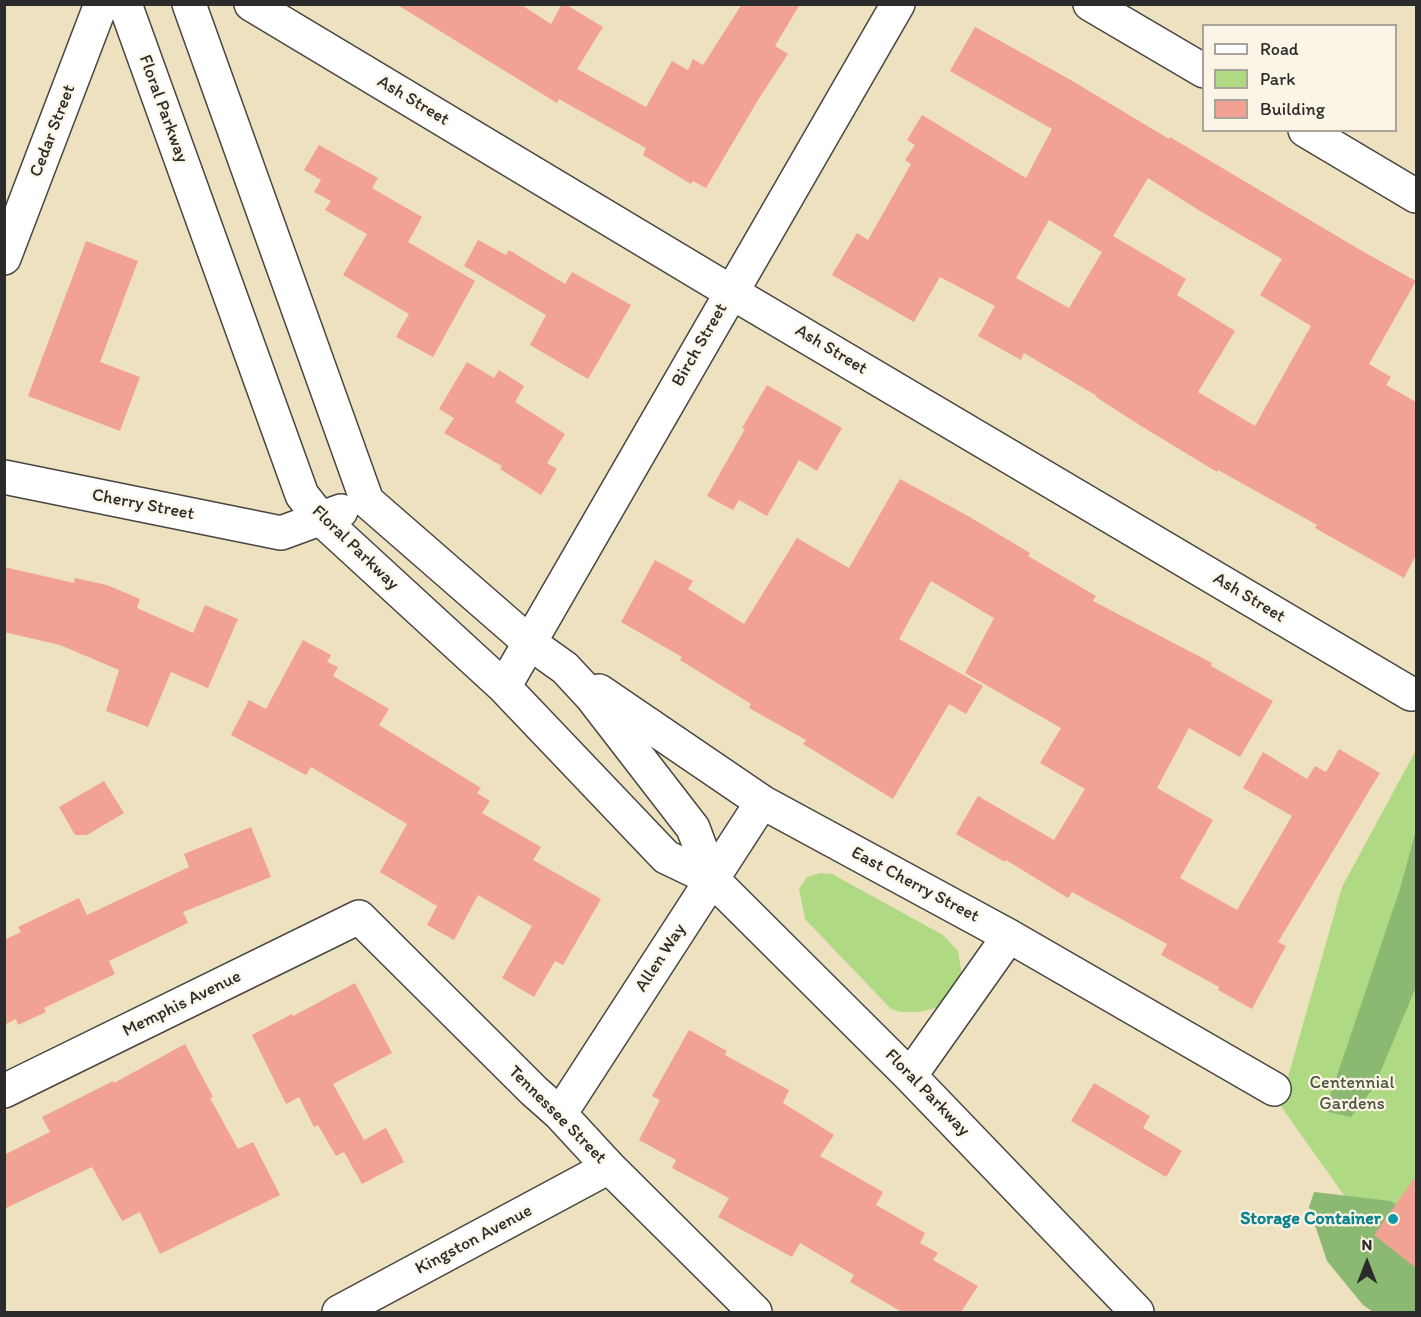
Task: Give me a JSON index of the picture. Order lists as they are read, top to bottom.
{
  "streets": {
    "street": [
      "Ash Street",
      "Floral Parkway",
      "Cedar Street",
      "Birch Street",
      "Cherry Street",
      "East Cherry Street",
      "Allen Way",
      "Memphis Avenue",
      "Tennessee Street",
      "Kingston Avenue"
    ]
  },
  "crossings": [
    ["Ash Street", "Birch Street"],
    ["Floral Parkway", "Birch Street"],
    ["Floral Parkway", "Cherry Street"],
    ["Floral Parkway", "East Cherry Street"],
    ["Floral Parkway", "Allen Way"],
    ["East Cherry Street", "Allen Way"],
    ["Allen Way", "Tennessee Street"],
    ["Memphis Avenue", "Tennessee Street"],
    ["Tennessee Street", "Kingston Avenue"]
  ],
  "parks": ["Centennial Gardens"],
  "places": ["Storage Container"],
  "legend": ["Road", "Park", "Building"],
  "north": "top"
}
